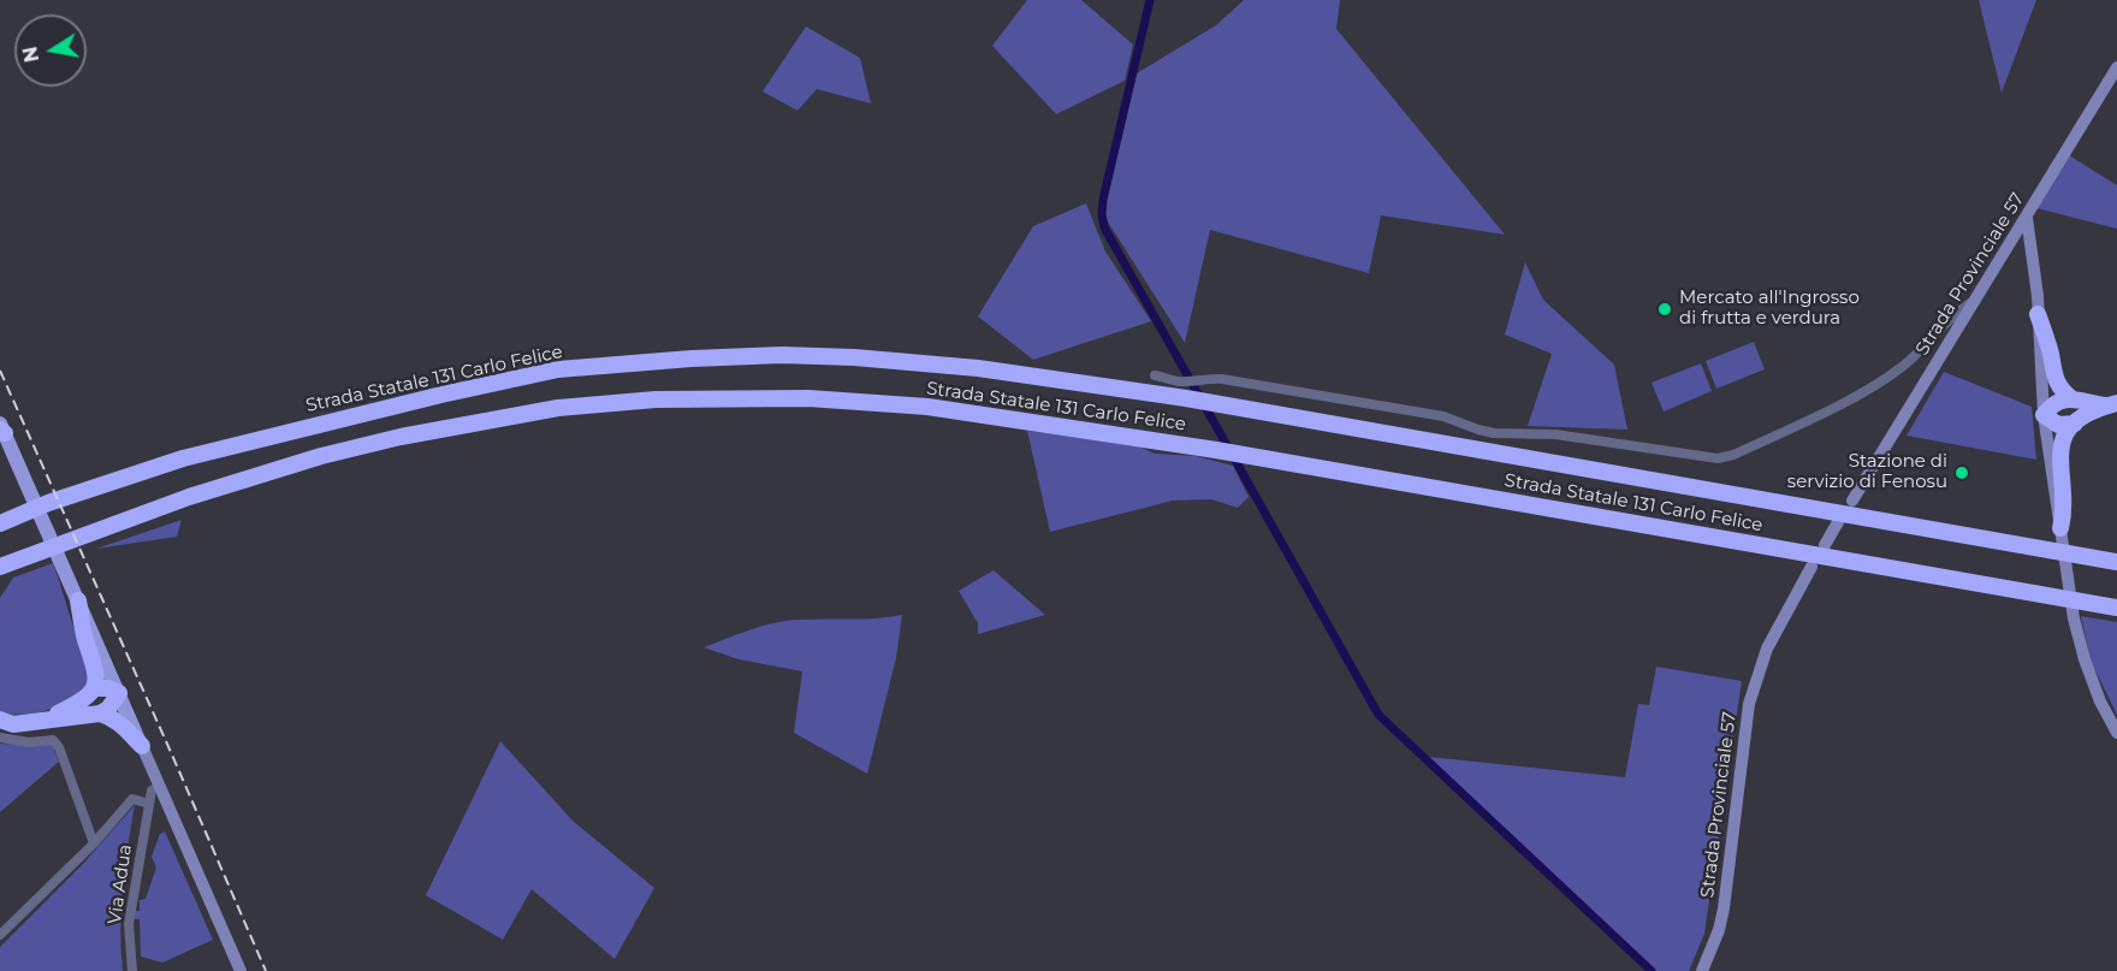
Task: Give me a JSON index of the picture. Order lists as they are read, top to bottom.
{
  "streets": {
    "highway": ["Strada Statale 131 Carlo Felice"],
    "main road": ["Strada Provinciale 57"],
    "street": ["Via Adua"]
  },
  "places": ["Mercato all'Ingrosso di frutta e verdura", "Stazione di servizio di Fenosu"],
  "north": "left"
}
